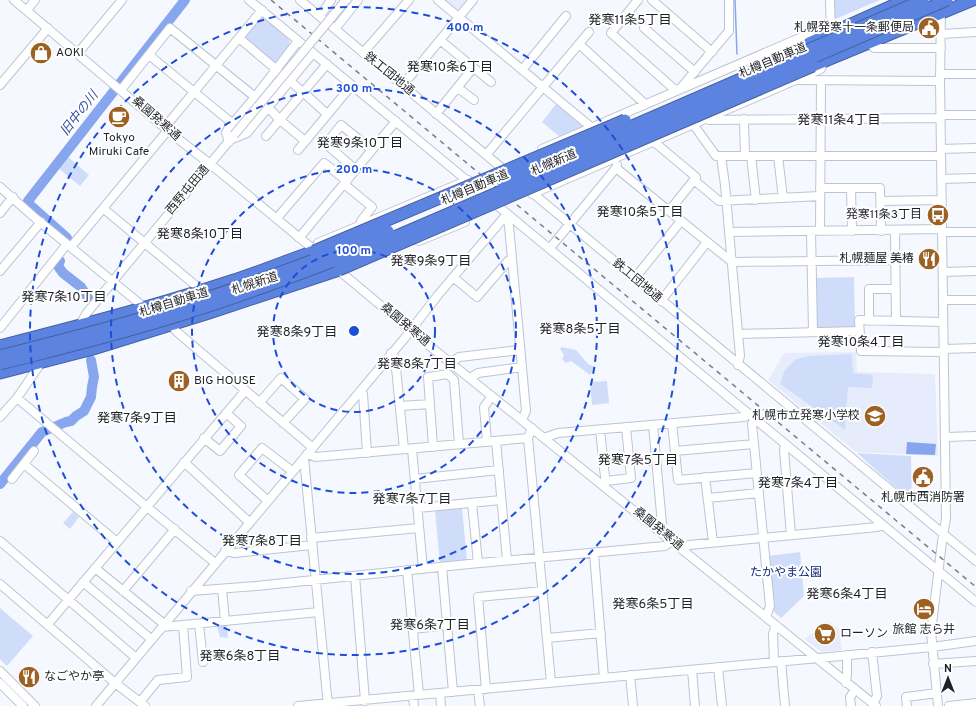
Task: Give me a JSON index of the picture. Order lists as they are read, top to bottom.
{
  "streets": {
    "highway": ["札樽自動車道", "札幌新道"],
    "street": ["鉄工団地通", "桑園発寒通", "西野屯田通"]
  },
  "crossings": [
    ["桑園発寒通", "札幌新道"],
    ["桑園発寒通", "西野屯田通"],
    ["札幌新道", "西野屯田通"]
  ],
  "districts": [
    "発寒11条5丁目",
    "発寒10条6丁目",
    "発寒11条4丁目",
    "発寒9条10丁目",
    "発寒10条5丁目",
    "発寒8条10丁目",
    "発寒9条9丁目",
    "発寒7条10丁目",
    "発寒8条5丁目",
    "発寒8条9丁目",
    "発寒10条4丁目",
    "発寒8条7丁目",
    "発寒7条9丁目",
    "発寒7条5丁目",
    "発寒7条4丁目",
    "発寒7条7丁目",
    "発寒7条8丁目",
    "発寒6条4丁目",
    "発寒6条5丁目",
    "発寒6条7丁目",
    "発寒6条8丁目"
  ],
  "water": ["旧中の川"],
  "parks": ["たかやま公園"],
  "places": {
    "public building": ["札幌発寒十一条郵便局", "札幌市西消防署"],
    "shop": ["AOKI"],
    "cafe": ["Tokyo Miruki Cafe"],
    "bus stop": ["発寒11条3丁目"],
    "restaurant": ["札幌麺屋 美椿", "なごやか亭"],
    "building": ["BIG HOUSE"],
    "school or university": ["札幌市立発寒小学校"],
    "hotel": ["旅館 志ら井"],
    "supermarket": ["ローソン"]
  },
  "north": "top",
  "rings": [
    "400 m",
    "300 m",
    "200 m",
    "100 m"
  ]
}
